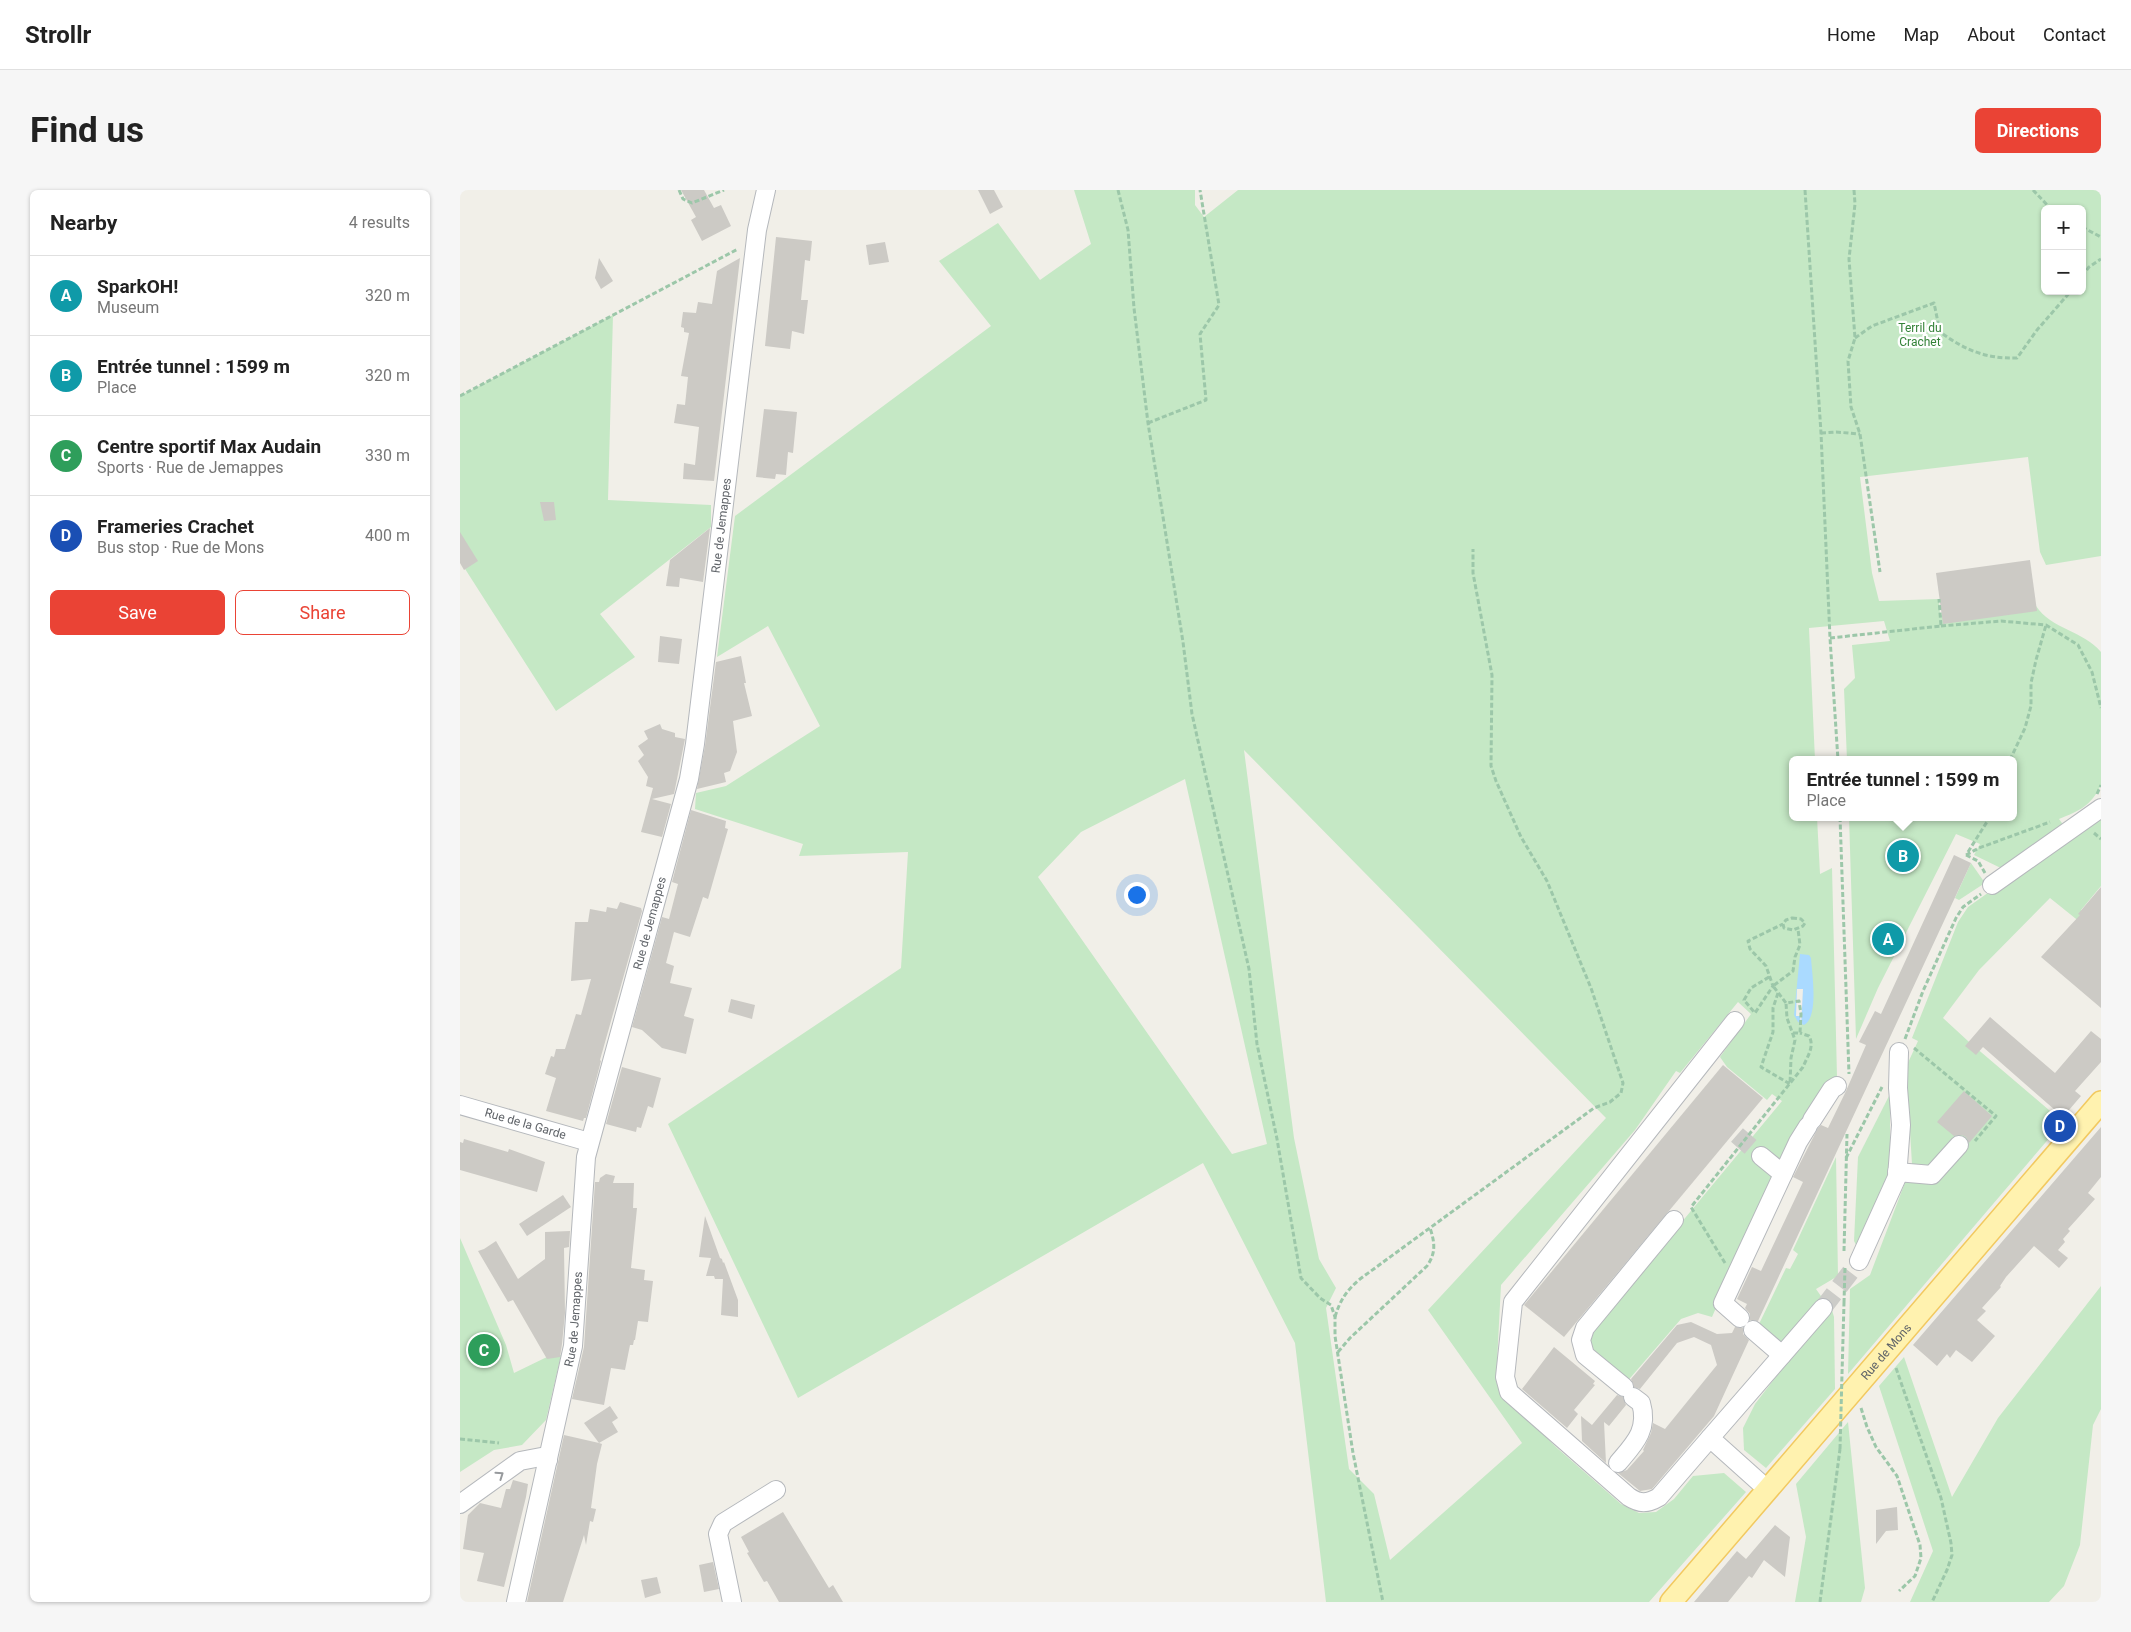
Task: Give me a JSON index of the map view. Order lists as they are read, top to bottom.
{
  "streets": {
    "main road": ["Rue de Mons"],
    "street": ["Rue de Jemappes", "Rue de la Garde"]
  },
  "crossings": [
    ["Rue de Jemappes", "Rue de la Garde"]
  ],
  "parks": ["Terril du Crachet"],
  "page": {
    "header": "Strollr",
    "nav": [
      "Home",
      "Map",
      "About",
      "Contact"
    ],
    "buttons": [
      "Directions",
      ["Save", "Share"]
    ],
    "title": "Find us",
    "heading": ["Nearby", "4 results"],
    "map_buttons": ["+", "−"],
    "list": [
      {
        "mark": "A",
        "name": "SparkOH!",
        "note": "Museum",
        "value": "320 m"
      },
      {
        "mark": "B",
        "name": "Entrée tunnel : 1599 m",
        "note": "Place",
        "value": "320 m"
      },
      {
        "mark": "C",
        "name": "Centre sportif Max Audain",
        "note": "Sports · Rue de Jemappes",
        "value": "330 m"
      },
      {
        "mark": "D",
        "name": "Frameries Crachet",
        "note": "Bus stop · Rue de Mons",
        "value": "400 m"
      }
    ],
    "popup": ["Entrée tunnel : 1599 m", "Place"],
    "pins": [
      "B",
      "A",
      "D",
      "C"
    ]
  }
}
